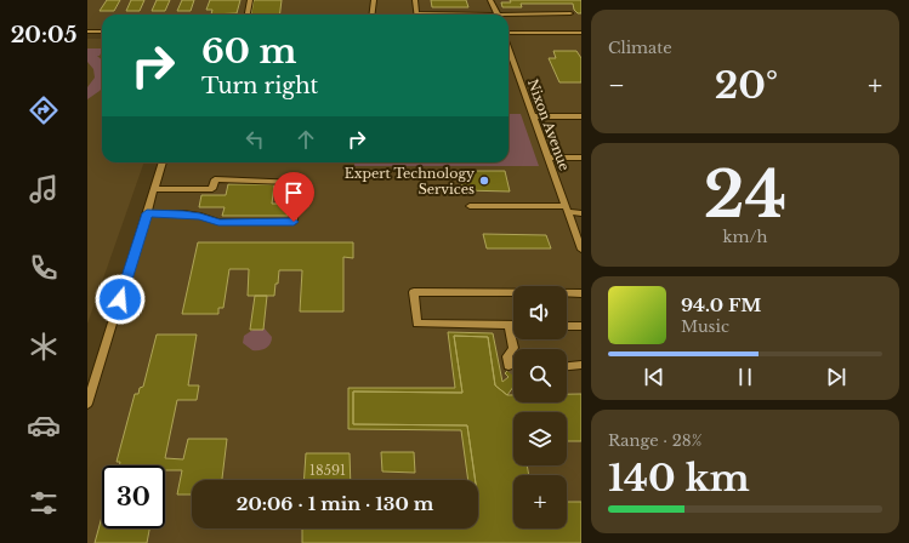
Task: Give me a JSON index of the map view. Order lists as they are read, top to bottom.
{
  "streets": {
    "street": ["Nixon Avenue"]
  },
  "places": ["Expert Technology Services"],
  "house_numbers": ["18591"],
  "page": {
    "tabs": "20:05",
    "tile": [
      "Climate",
      ["24", "km/h"],
      ["Range · 28%", "140 km"]
    ],
    "turn": ["60 m", "Turn right"],
    "heat": ["−", "20°", "+"],
    "map_buttons": "+",
    "song": ["94.0 FM", "Music"],
    "limit": "30",
    "trip": "20:06 · 1 min · 130 m"
  }
}
